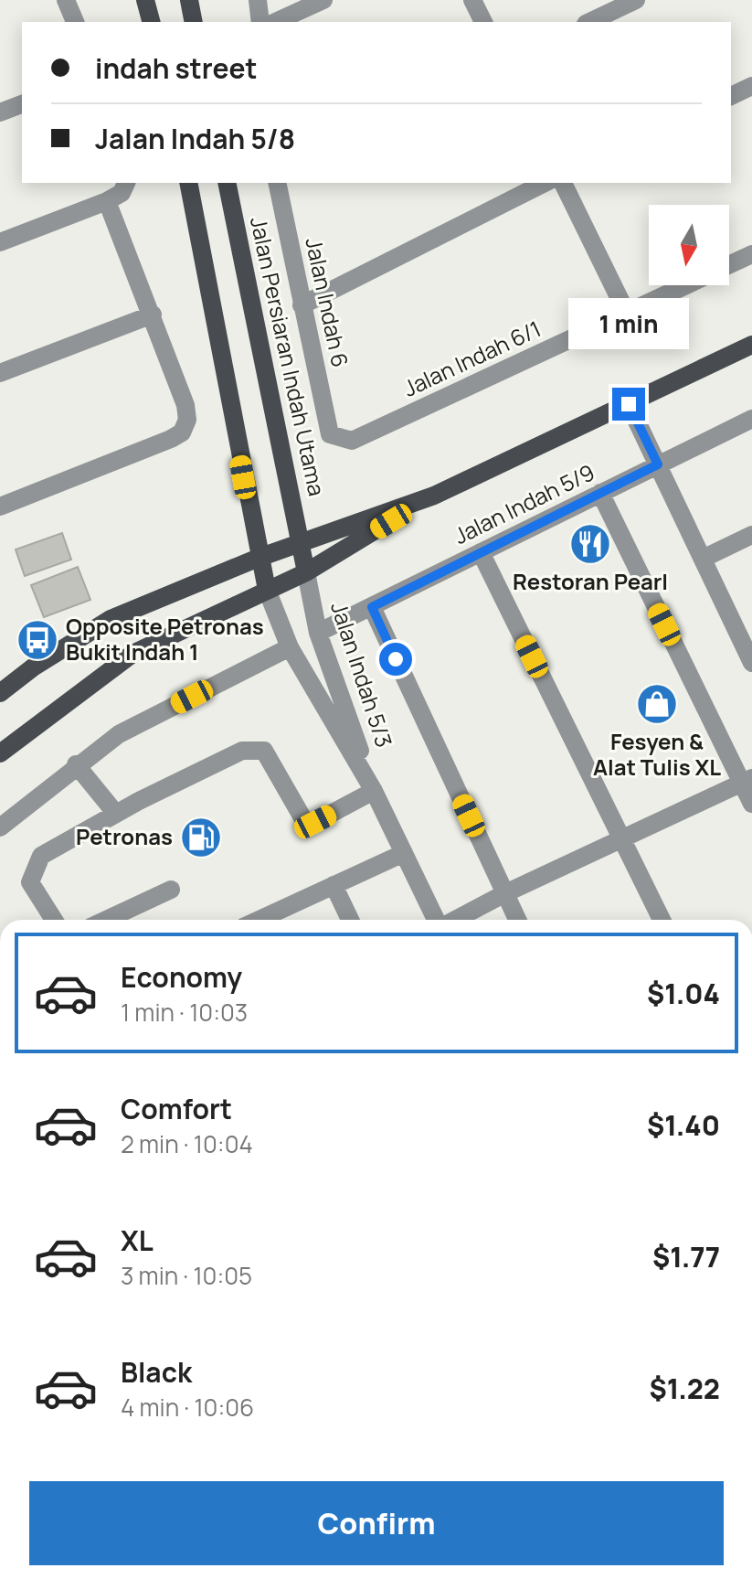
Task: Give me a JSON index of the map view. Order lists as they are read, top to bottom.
{
  "streets": {
    "main road": ["Jalan Persiaran Indah Utama"],
    "street": [
      "Jalan Indah 6",
      "Jalan Indah 6/1",
      "Jalan Indah 5/9",
      "Jalan Indah 5/3"
    ]
  },
  "crossings": [
    ["Jalan Indah 6", "Jalan Indah 6/1"],
    ["Jalan Persiaran Indah Utama", "Jalan Indah 5/3"],
    ["Jalan Indah 5/9", "Jalan Indah 5/3"]
  ],
  "places": {
    "restaurant": ["Restoran Pearl"],
    "bus stop": ["Opposite Petronas Bukit Indah 1"],
    "shop": ["Fesyen & Alat Tulis XL"],
    "fuel station": ["Petronas"]
  },
  "north": "bottom",
  "page": {
    "banner": ["indah street", "Jalan Indah 5/8"],
    "bubble": "1 min",
    "list": [
      {
        "name": "Economy",
        "note": "1 min · 10:03",
        "value": "$1.04"
      },
      {
        "name": "Comfort",
        "note": "2 min · 10:04",
        "value": "$1.40"
      },
      {
        "name": "XL",
        "note": "3 min · 10:05",
        "value": "$1.77"
      },
      {
        "name": "Black",
        "note": "4 min · 10:06",
        "value": "$1.22"
      }
    ],
    "buttons": "Confirm"
  }
}
